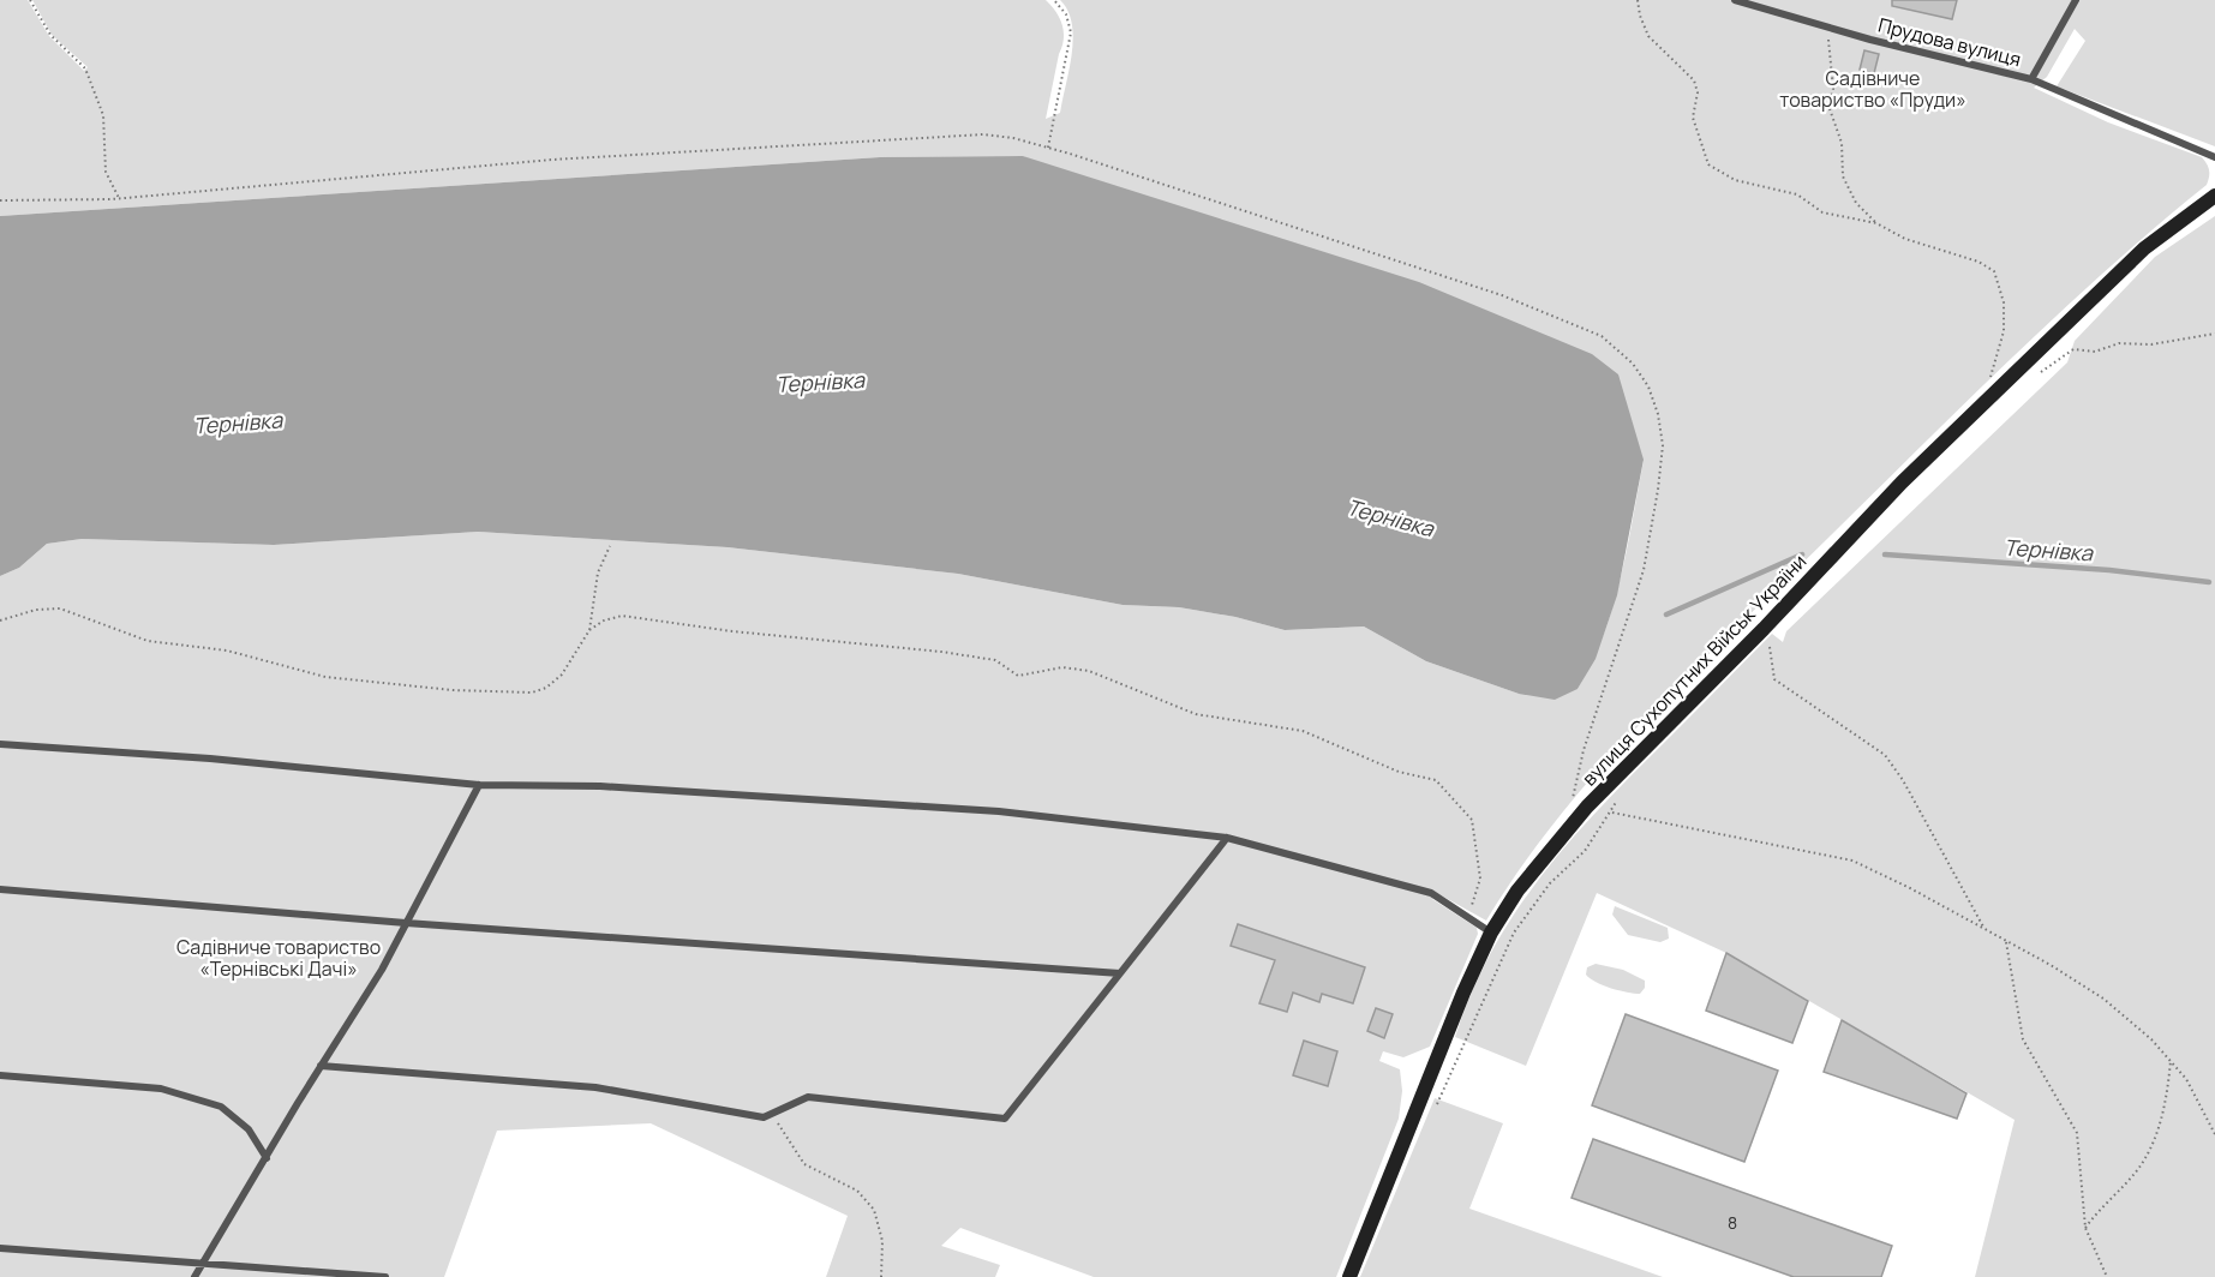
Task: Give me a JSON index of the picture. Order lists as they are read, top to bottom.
{
  "streets": {
    "street": ["вулиця Сухопутних Військ України"],
    "lane": ["Прудова вулиця"]
  },
  "water": ["Тернівка"],
  "parks": ["Садівниче товариство «Пруди»", "Садівниче товариство «Тернівські Дачі»"],
  "house_numbers": ["8"]
}
